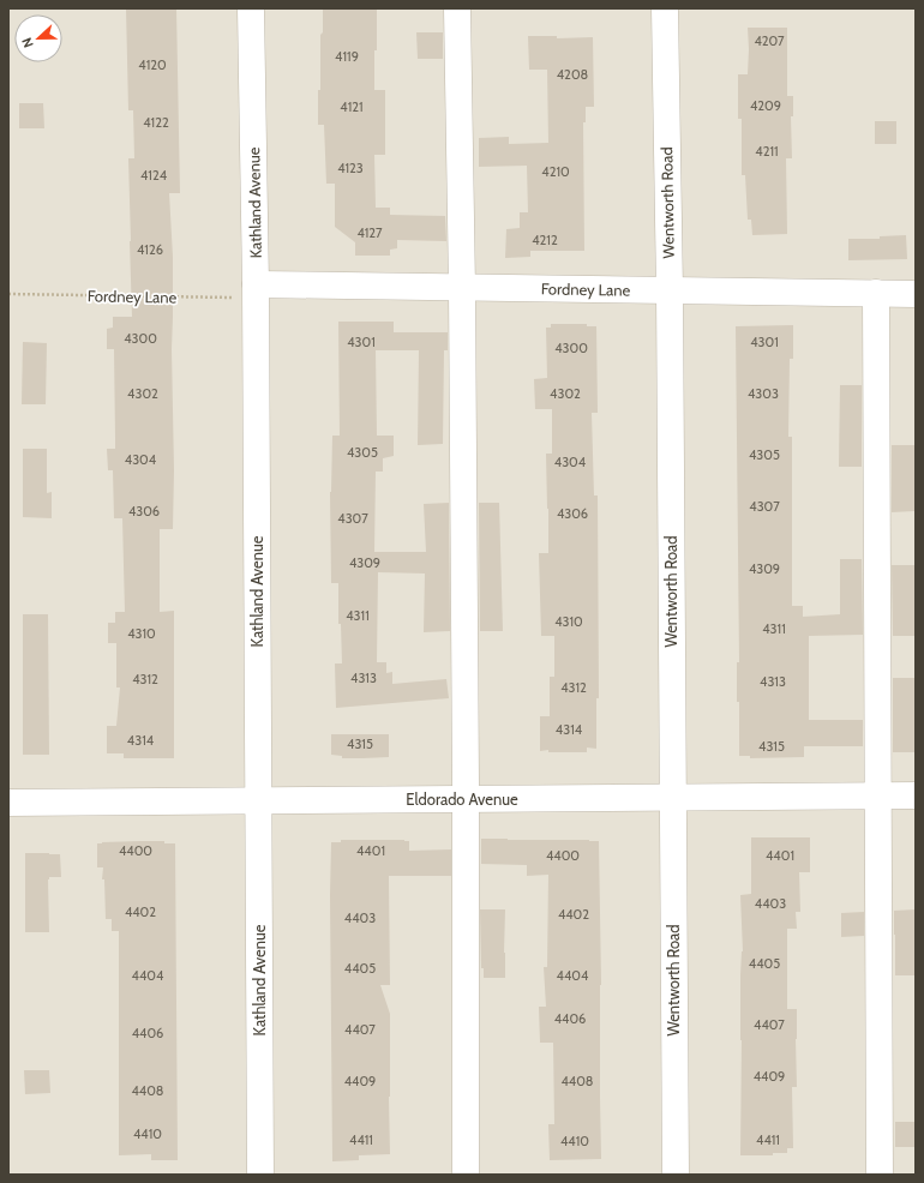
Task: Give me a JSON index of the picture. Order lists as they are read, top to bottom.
{
  "streets": {
    "street": [
      "Kathland Avenue",
      "Wentworth Road",
      "Fordney Lane",
      "Eldorado Avenue"
    ]
  },
  "crossings": [
    ["Kathland Avenue", "Fordney Lane"],
    ["Kathland Avenue", "Eldorado Avenue"],
    ["Wentworth Road", "Fordney Lane"],
    ["Wentworth Road", "Eldorado Avenue"]
  ],
  "house_numbers": [
    "4207",
    "4119",
    "4120",
    "4208",
    "4209",
    "4121",
    "4122",
    "4211",
    "4123",
    "4210",
    "4124",
    "4127",
    "4212",
    "4126",
    "4300",
    "4301",
    "4301",
    "4300",
    "4302",
    "4302",
    "4303",
    "4305",
    "4305",
    "4304",
    "4304",
    "4307",
    "4306",
    "4306",
    "4307",
    "4309",
    "4309",
    "4311",
    "4310",
    "4311",
    "4310",
    "4313",
    "4312",
    "4313",
    "4312",
    "4314",
    "4314",
    "4315",
    "4315",
    "4400",
    "4401",
    "4400",
    "4401",
    "4403",
    "4402",
    "4402",
    "4403",
    "4405",
    "4405",
    "4404",
    "4404",
    "4406",
    "4407",
    "4407",
    "4406",
    "4409",
    "4409",
    "4408",
    "4408",
    "4410",
    "4411",
    "4411",
    "4410"
  ],
  "north": "left"
}
